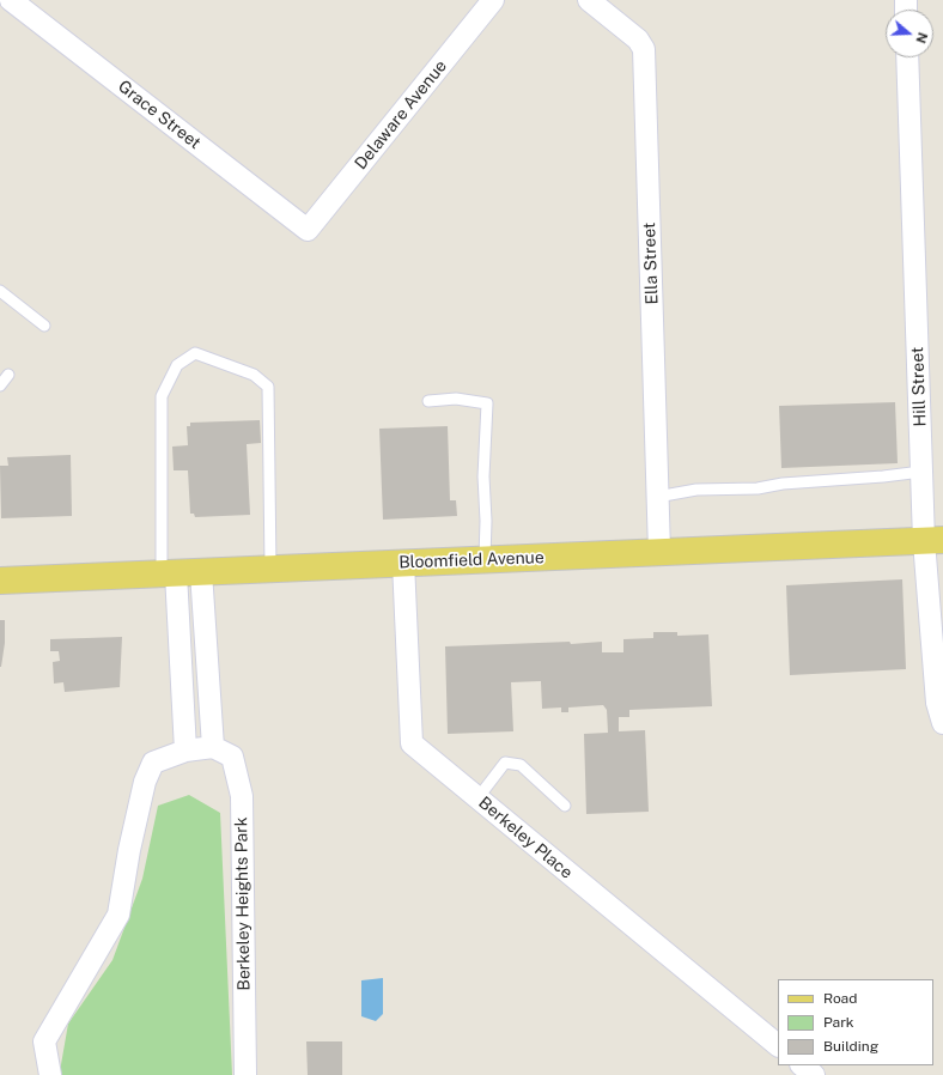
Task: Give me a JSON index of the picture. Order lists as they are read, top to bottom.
{
  "streets": {
    "main road": ["Bloomfield Avenue"],
    "street": [
      "Grace Street",
      "Delaware Avenue",
      "Ella Street",
      "Hill Street",
      "Berkeley Place",
      "Berkeley Heights Park"
    ]
  },
  "crossings": [
    ["Grace Street", "Delaware Avenue"],
    ["Ella Street", "Bloomfield Avenue"],
    ["Hill Street", "Bloomfield Avenue"],
    ["Bloomfield Avenue", "Berkeley Place"]
  ],
  "legend": ["Road", "Park", "Building"],
  "north": "right"
}
